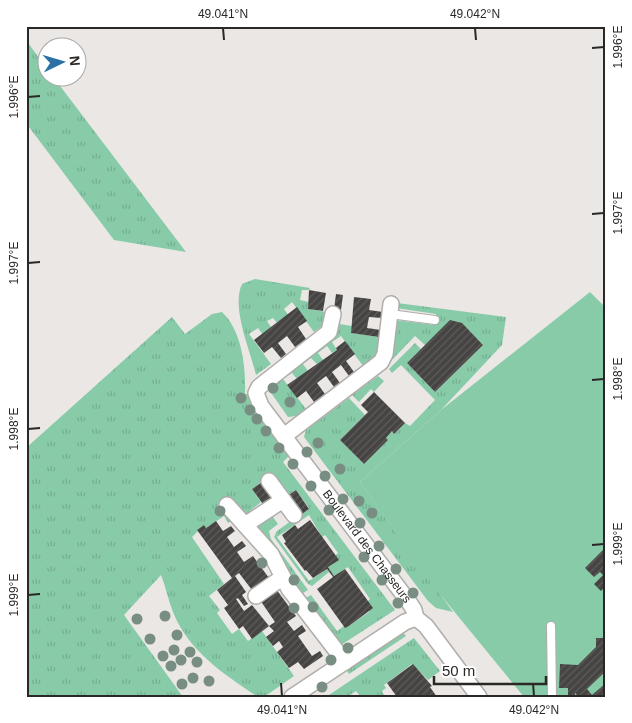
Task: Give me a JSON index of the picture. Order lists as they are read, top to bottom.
{
  "streets": {
    "street": ["Boulevard des Chasseurs"]
  },
  "scale_bar": "50 m",
  "north": "right",
  "coordinates": [
    "49.041°N",
    "49.042°N",
    "1.996°E",
    "1.997°E",
    "1.998°E",
    "1.999°E"
  ]
}
